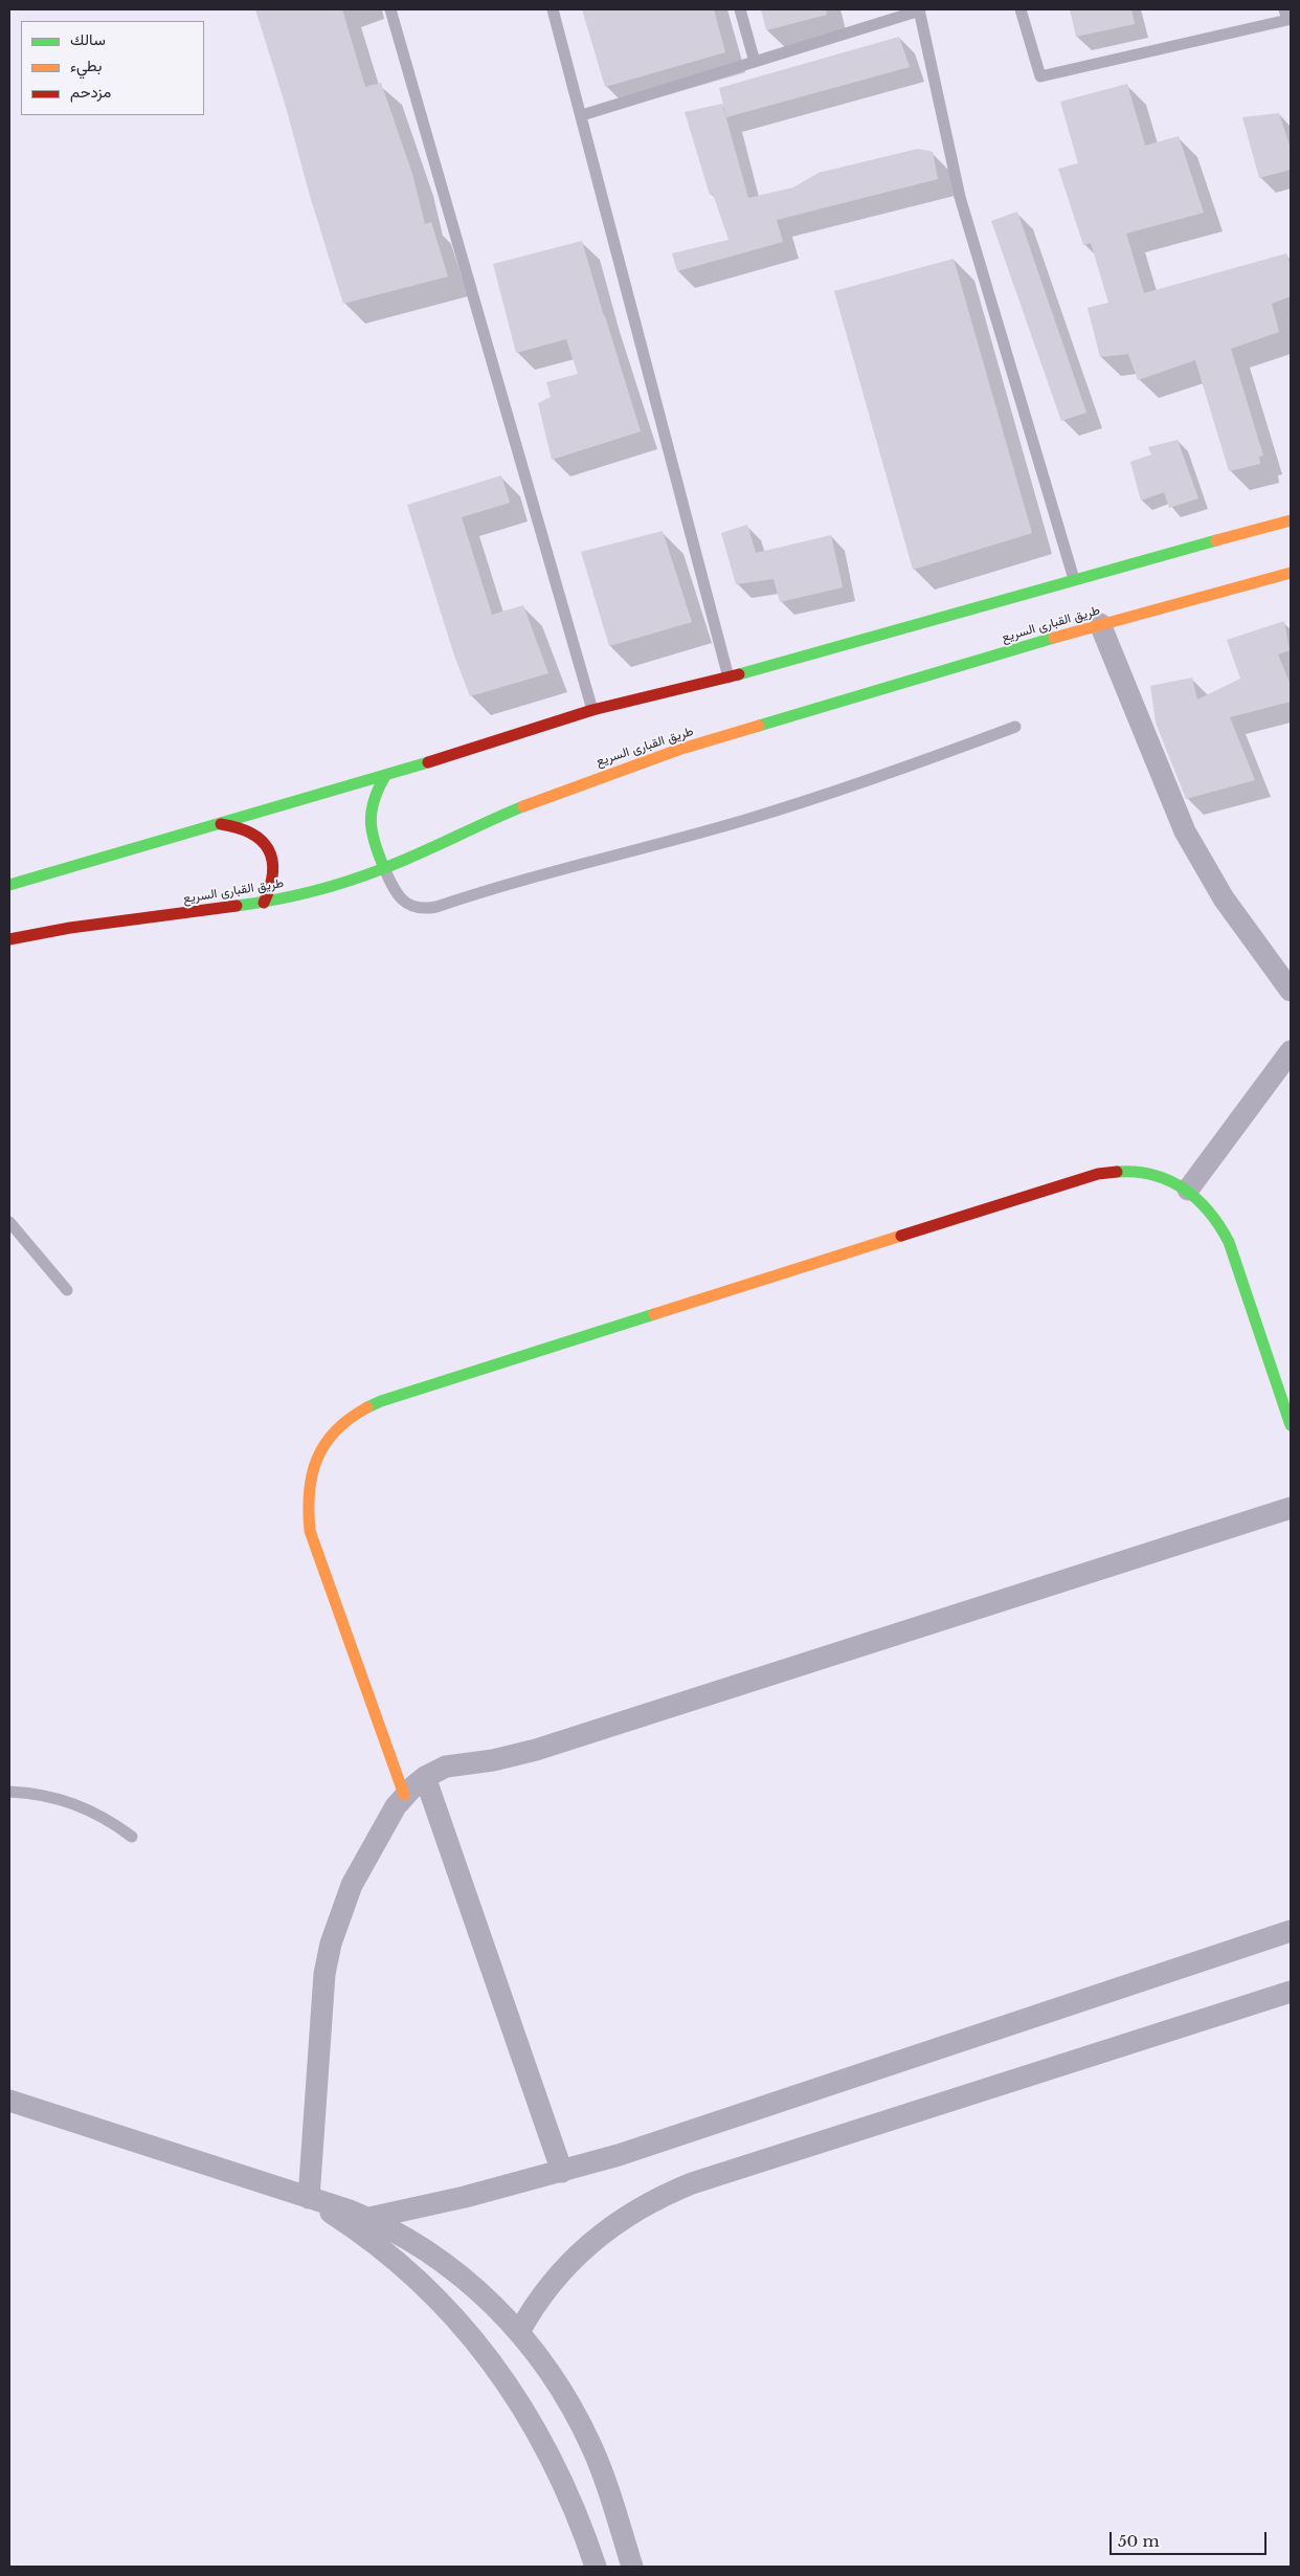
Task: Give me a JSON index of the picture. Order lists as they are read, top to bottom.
{
  "streets": {
    "main road": ["طريق القبارى السريع"]
  },
  "legend": ["سالك", "بطيء", "مزدحم"],
  "scale_bar": "50 m"
}
